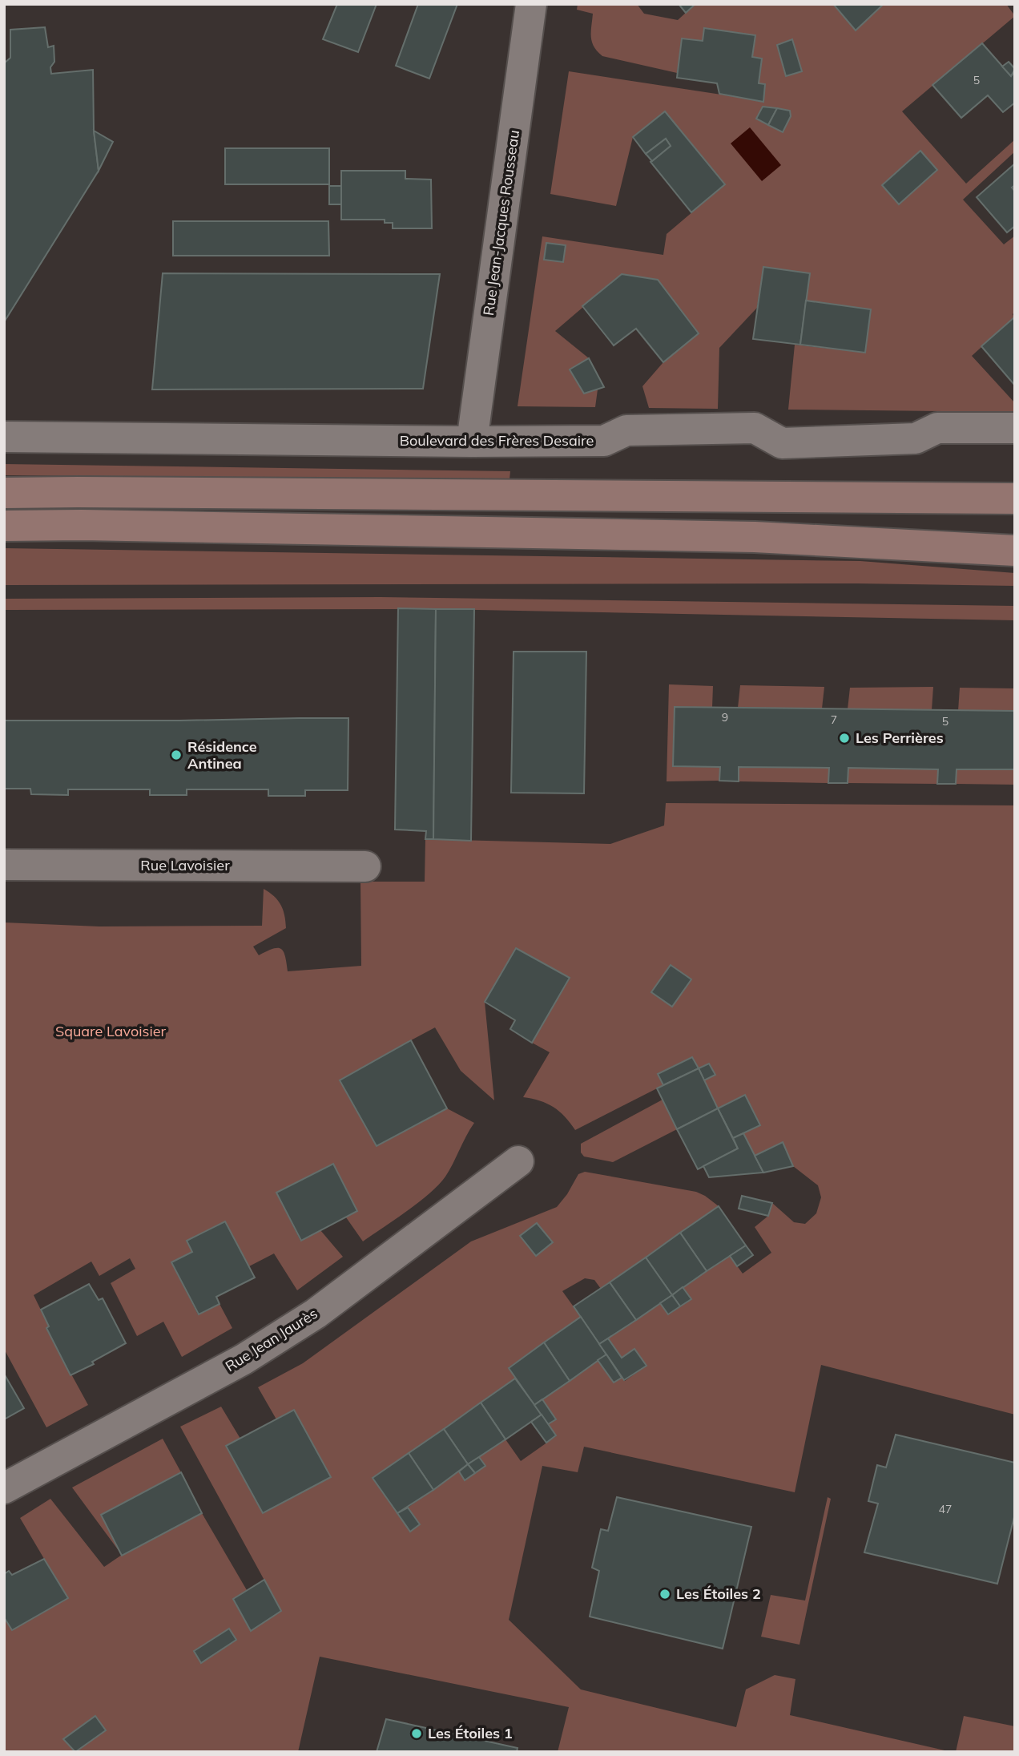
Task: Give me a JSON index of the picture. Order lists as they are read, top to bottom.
{
  "streets": {
    "street": [
      "Rue Jean-Jacques Rousseau",
      "Boulevard des Frères Desaire",
      "Rue Lavoisier",
      "Rue Jean Jaurès"
    ]
  },
  "crossings": [
    ["Rue Jean-Jacques Rousseau", "Boulevard des Frères Desaire"]
  ],
  "parks": ["Square Lavoisier"],
  "places": [
    "Les Perrières",
    "Résidence Antinea",
    "Les Étoiles 2",
    "Les Étoiles 1"
  ],
  "house_numbers": [
    "5",
    "9",
    "7",
    "5",
    "47"
  ]
}
